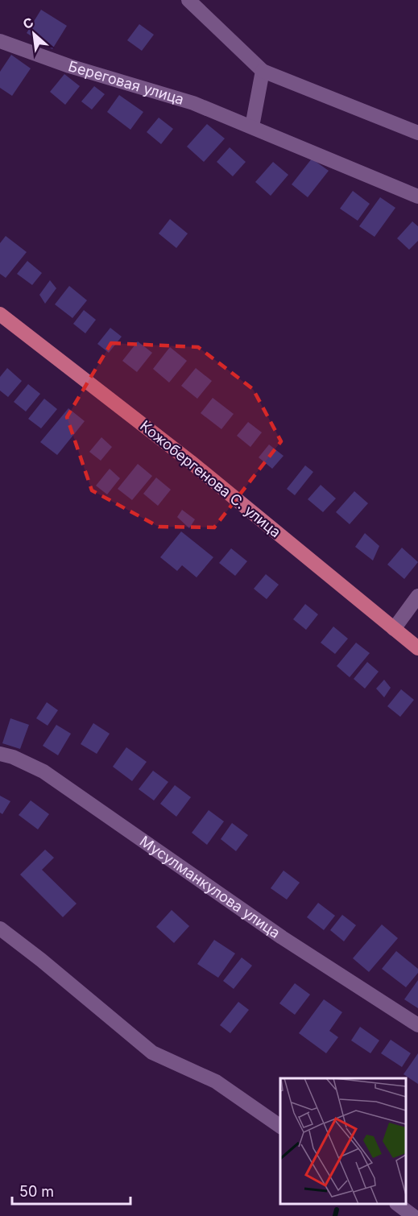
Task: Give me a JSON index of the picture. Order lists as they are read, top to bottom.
{
  "streets": {
    "main road": ["Кожобергенова С. улица"],
    "street": ["Береговая улица", "Мусулманкулова улица"]
  },
  "scale_bar": "50 m",
  "north": "top left"
}
